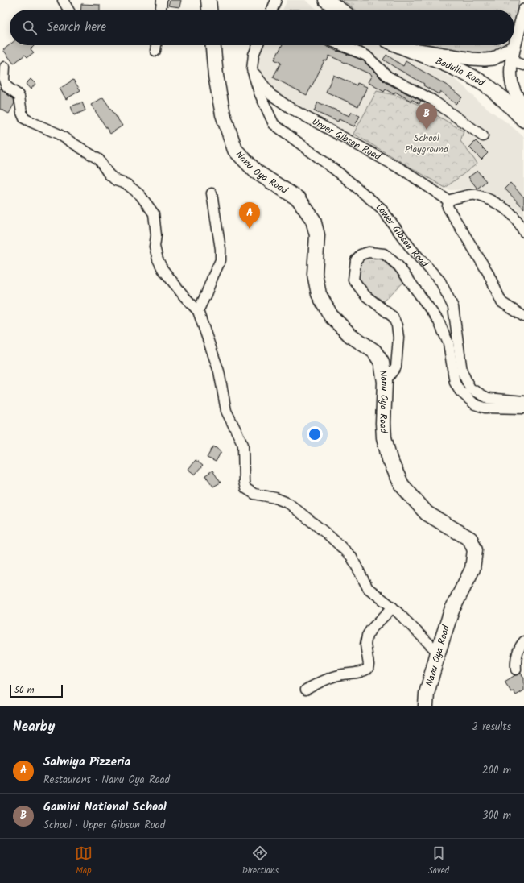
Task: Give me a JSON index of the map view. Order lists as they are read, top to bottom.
{
  "streets": {
    "highway": ["Badulla Road", "Nanu Oya Road"],
    "street": ["Upper Gibson Road", "Lower Gibson Road"]
  },
  "crossings": [
    ["Upper Gibson Road", "Lower Gibson Road"]
  ],
  "parks": ["School Playground"],
  "scale_bar": "50 m",
  "page": {
    "search": "Search here",
    "pins": ["B", "A"],
    "scale": "50 m",
    "heading": ["Nearby", "2 results"],
    "list": [
      {
        "mark": "A",
        "name": "Salmiya Pizzeria",
        "note": "Restaurant · Nanu Oya Road",
        "value": "200 m"
      },
      {
        "mark": "B",
        "name": "Gamini National School",
        "note": "School · Upper Gibson Road",
        "value": "300 m"
      }
    ],
    "nav": ["Map", "Directions", "Saved"]
  }
}
